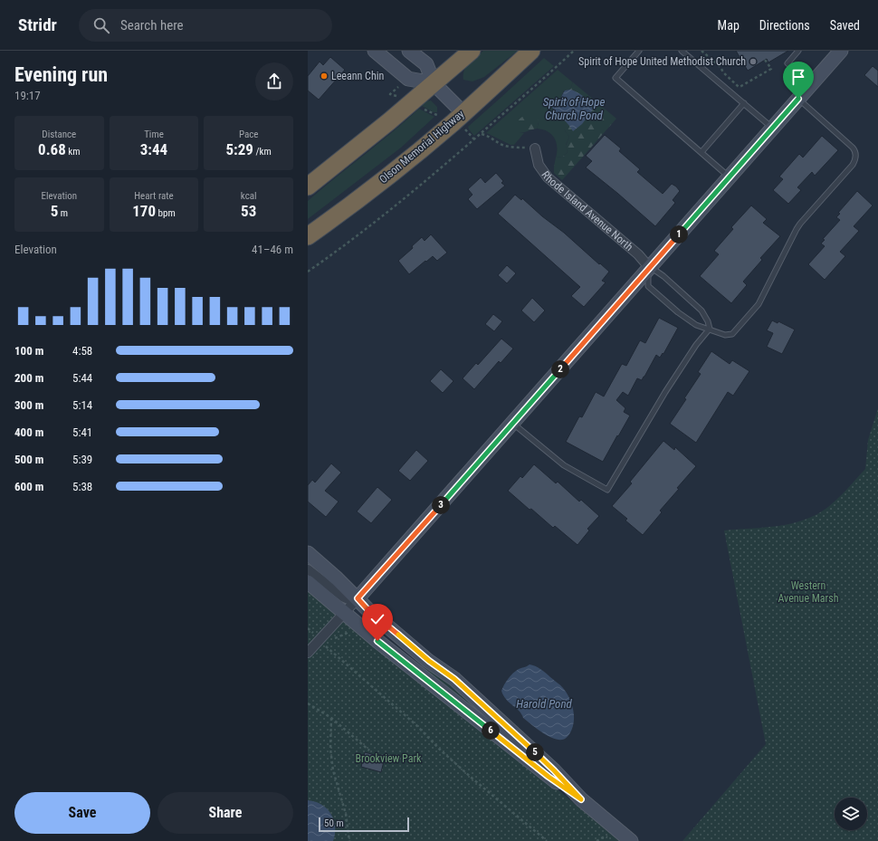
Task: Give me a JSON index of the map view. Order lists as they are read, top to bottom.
{
  "streets": {
    "highway": ["Olson Memorial Highway"],
    "street": ["Rhode Island Avenue North"]
  },
  "water": ["Spirit of Hope Church Pond", "Harold Pond"],
  "parks": ["Western Avenue Marsh", "Brookview Park"],
  "places": ["Spirit of Hope United Methodist Church", "Leeann Chin"],
  "scale_bar": "50 m",
  "page": {
    "header": "Stridr",
    "search": "Search here",
    "nav": ["Map", "Directions", "Saved"],
    "heading": ["Evening run", "19:17"],
    "stats": [
      ["Distance", "0.68 km"],
      ["Time", "3:44"],
      ["Pace", "5:29 /km"],
      ["Elevation", "5 m"],
      ["Heart rate", "170 bpm"],
      ["kcal", "53"]
    ],
    "pins": [
      "1",
      "2",
      "3",
      "6",
      "5"
    ],
    "chart": ["Elevation", "41–46 m"],
    "list": [
      {
        "name": "100 m",
        "note": "4:58"
      },
      {
        "name": "200 m",
        "note": "5:44"
      },
      {
        "name": "300 m",
        "note": "5:14"
      },
      {
        "name": "400 m",
        "note": "5:41"
      },
      {
        "name": "500 m",
        "note": "5:39"
      },
      {
        "name": "600 m",
        "note": "5:38"
      }
    ],
    "buttons": ["Save", "Share"],
    "scale": "50 m"
  }
}
